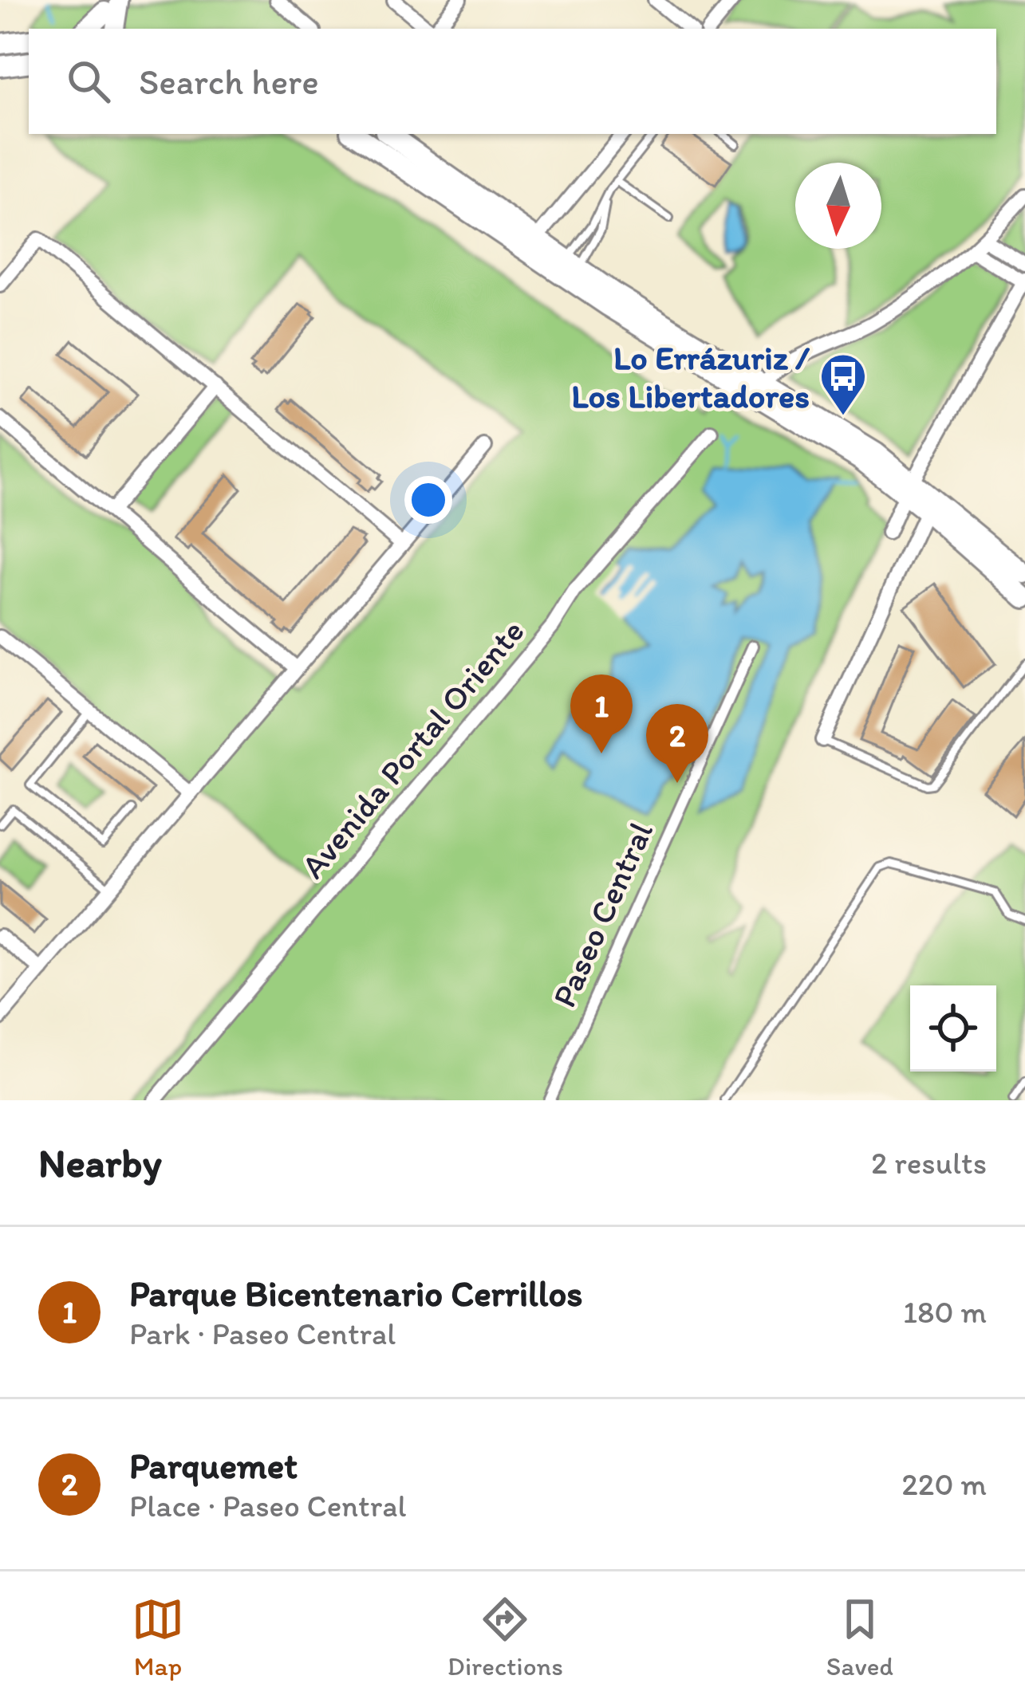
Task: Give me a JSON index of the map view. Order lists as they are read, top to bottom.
{
  "streets": {
    "street": ["Avenida Portal Oriente", "Paseo Central"]
  },
  "places": {
    "bus stop": ["Lo Errázuriz / Los Libertadores"]
  },
  "north": "bottom",
  "page": {
    "search": "Search here",
    "pins": ["1", "2"],
    "heading": ["Nearby", "2 results"],
    "list": [
      {
        "mark": "1",
        "name": "Parque Bicentenario Cerrillos",
        "note": "Park · Paseo Central",
        "value": "180 m"
      },
      {
        "mark": "2",
        "name": "Parquemet",
        "note": "Place · Paseo Central",
        "value": "220 m"
      }
    ],
    "nav": ["Map", "Directions", "Saved"]
  }
}
